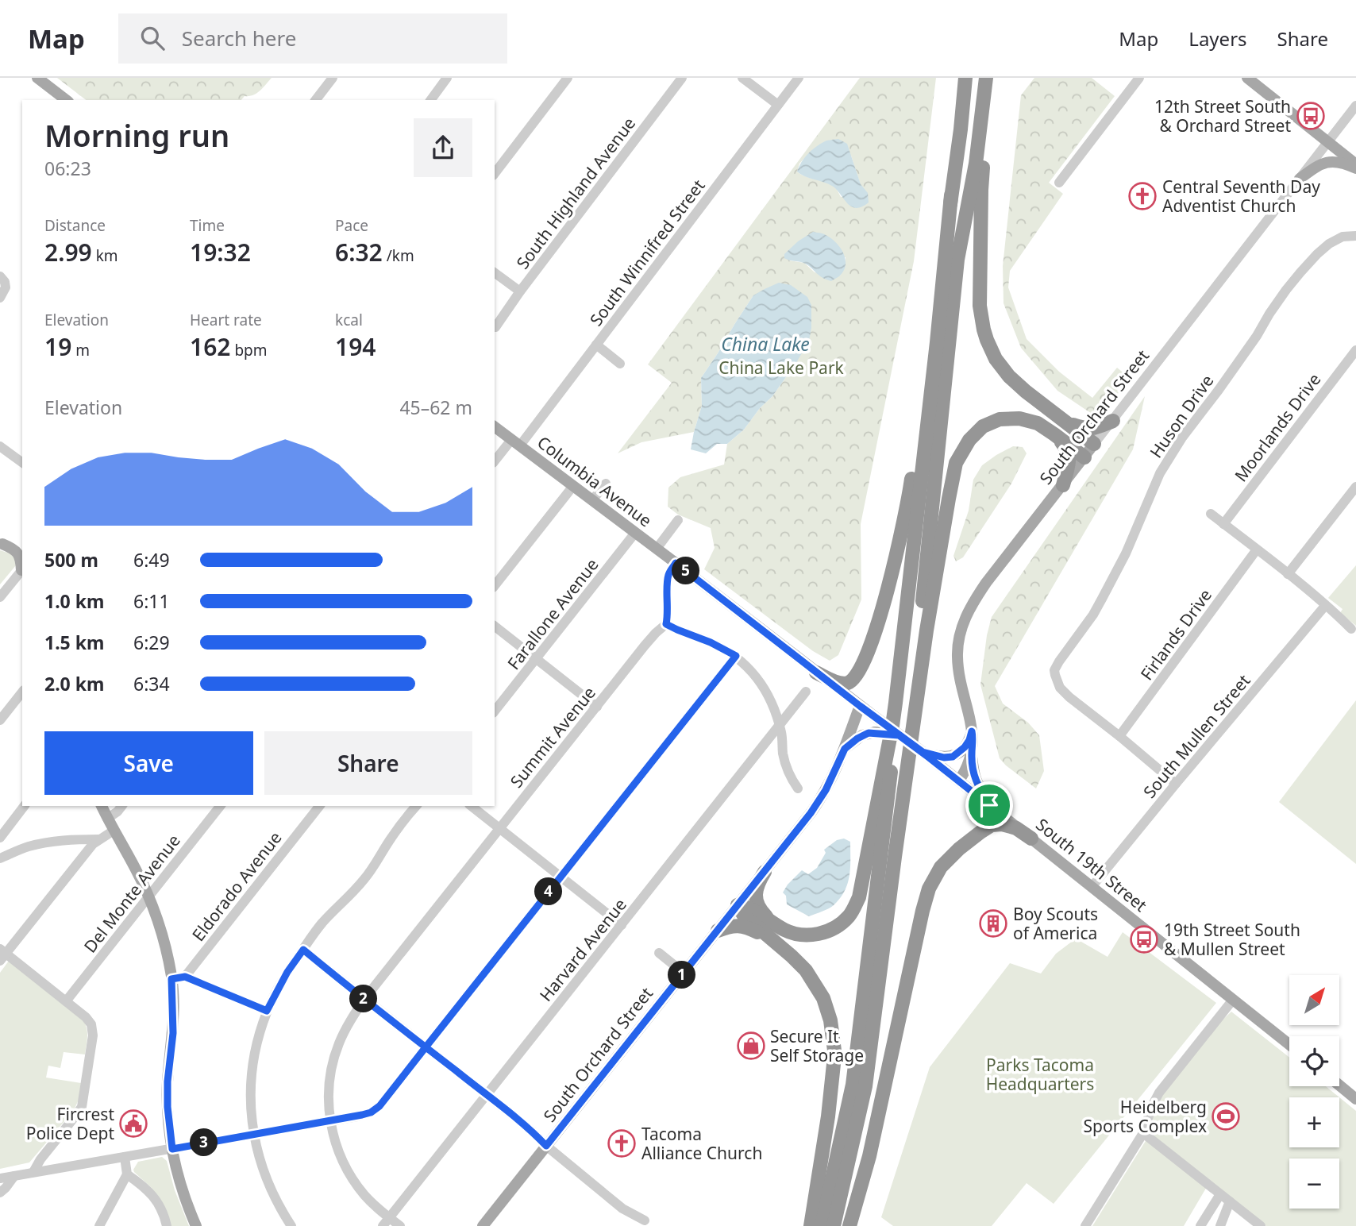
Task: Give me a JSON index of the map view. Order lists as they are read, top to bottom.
{
  "streets": {
    "main road": ["South Orchard Street", "Columbia Avenue", "South 19th Street"],
    "street": [
      "South Highland Avenue",
      "South Winnifred Street",
      "Huson Drive",
      "Moorlands Drive",
      "Farallone Avenue",
      "Firlands Drive",
      "South Mullen Street",
      "Summit Avenue",
      "Eldorado Avenue",
      "Del Monte Avenue",
      "Harvard Avenue"
    ]
  },
  "crossings": [
    ["South Winnifred Street", "Columbia Avenue"],
    ["Huson Drive", "Firlands Drive"],
    ["South Orchard Street", "South 19th Street"],
    ["Columbia Avenue", "Farallone Avenue"],
    ["Columbia Avenue", "South 19th Street"],
    ["South Mullen Street", "South 19th Street"],
    ["Summit Avenue", "Harvard Avenue"]
  ],
  "water": ["China Lake"],
  "parks": ["China Lake Park", "Parks Tacoma Headquarters"],
  "places": {
    "bus stop": ["12th Street South & Orchard Street", "19th Street South & Mullen Street"],
    "church": ["Central Seventh Day Adventist Church", "Tacoma Alliance Church"],
    "building": ["Boy Scouts of America"],
    "shop": ["Secure It Self Storage"],
    "sports": ["Heidelberg Sports Complex"],
    "public building": ["Fircrest Police Dept"]
  },
  "north": "top right",
  "page": {
    "header": "Map",
    "search": "Search here",
    "nav": ["Map", "Layers", "Share"],
    "heading": ["Morning run", "06:23"],
    "stats": [
      ["Distance", "2.99 km"],
      ["Time", "19:32"],
      ["Pace", "6:32 /km"],
      ["Elevation", "19 m"],
      ["Heart rate", "162 bpm"],
      ["kcal", "194"]
    ],
    "chart": ["Elevation", "45–62 m"],
    "list": [
      {
        "name": "500 m",
        "note": "6:49"
      },
      {
        "name": "1.0 km",
        "note": "6:11"
      },
      {
        "name": "1.5 km",
        "note": "6:29"
      },
      {
        "name": "2.0 km",
        "note": "6:34"
      }
    ],
    "pins": [
      "5",
      "4",
      "1",
      "2",
      "3"
    ],
    "buttons": ["Save", "Share"],
    "map_buttons": ["+", "−"]
  }
}
